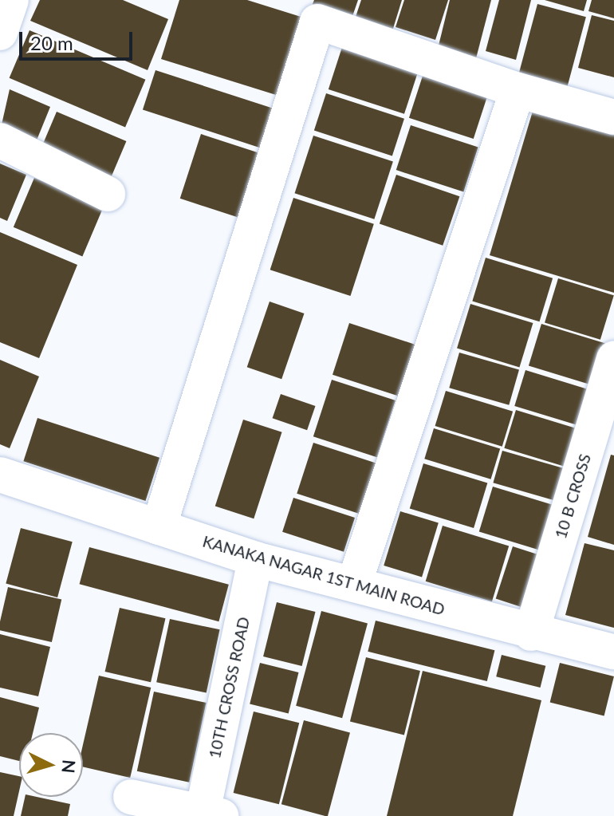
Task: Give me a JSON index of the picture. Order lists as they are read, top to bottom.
{
  "streets": {
    "street": ["10 B CROSS", "KANAKA NAGAR 1ST MAIN ROAD", "10TH CROSS ROAD"]
  },
  "crossings": [
    ["10 B CROSS", "KANAKA NAGAR 1ST MAIN ROAD"],
    ["KANAKA NAGAR 1ST MAIN ROAD", "10TH CROSS ROAD"]
  ],
  "scale_bar": "20 m",
  "north": "right"
}
